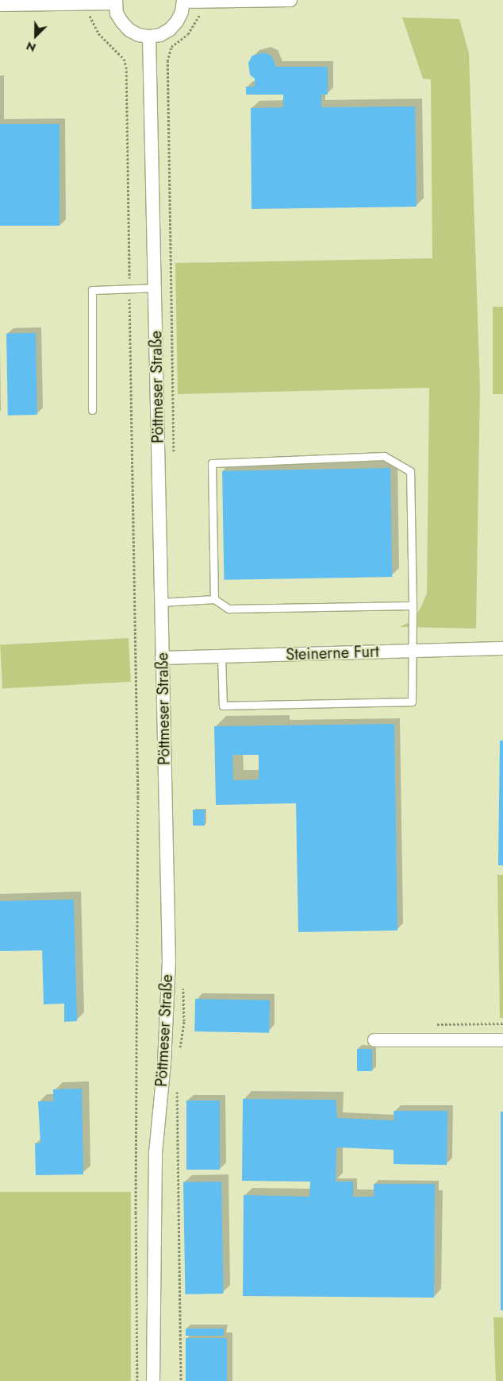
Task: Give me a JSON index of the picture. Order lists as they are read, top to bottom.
{
  "streets": {
    "street": ["Pöttmeser Straße", "Steinerne Furt"]
  },
  "crossings": [
    ["Pöttmeser Straße", "Steinerne Furt"]
  ],
  "north": "bottom left"
}
